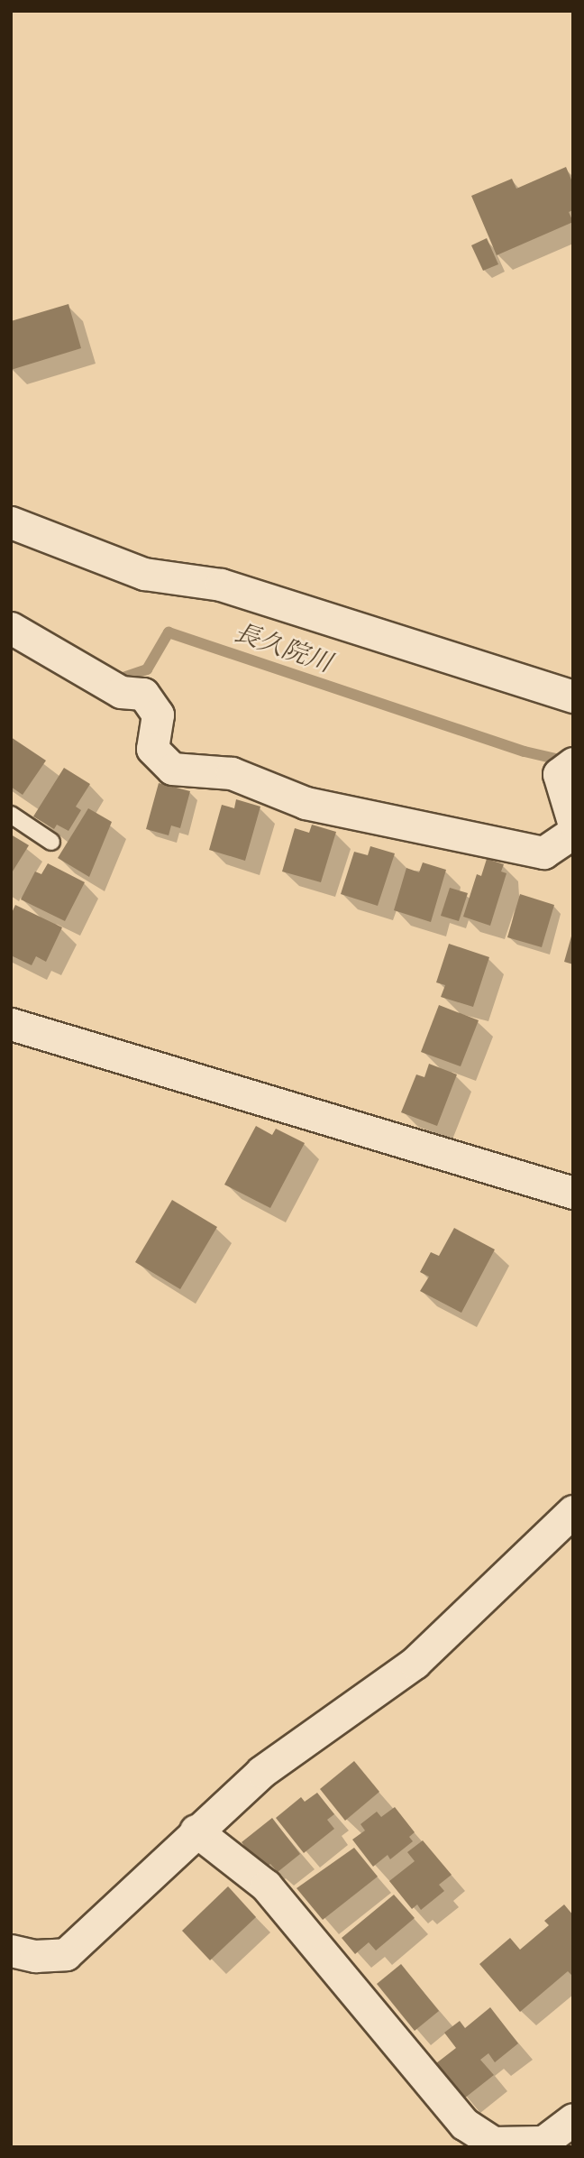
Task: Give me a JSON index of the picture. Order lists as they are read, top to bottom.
{
  "water": ["長久院川"]
}
